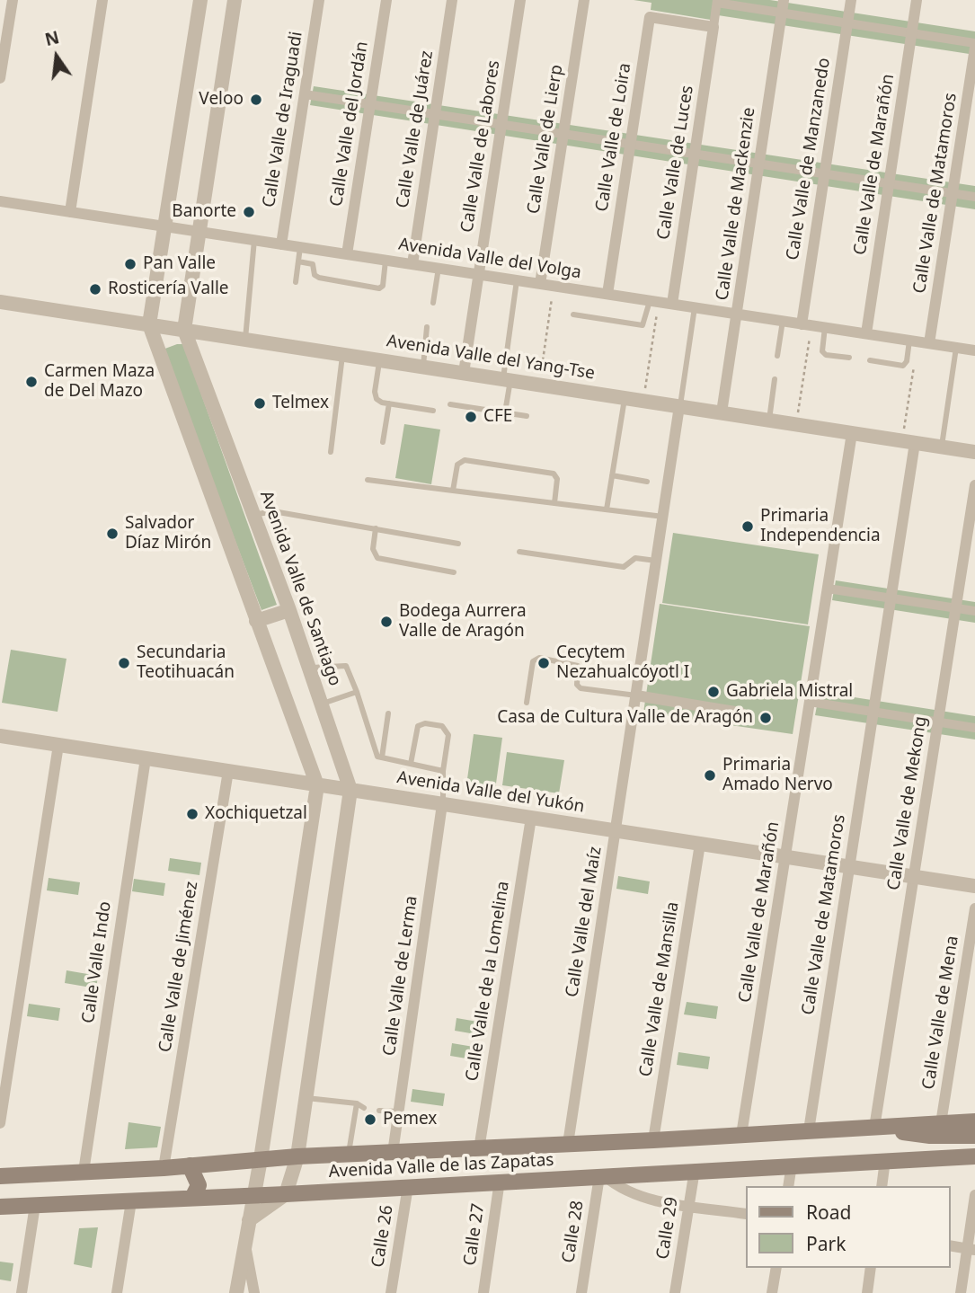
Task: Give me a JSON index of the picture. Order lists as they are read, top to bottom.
{
  "streets": {
    "main road": ["Avenida Valle de las Zapatas"],
    "street": [
      "Calle Valle de Iraguadi",
      "Calle Valle del Jordán",
      "Calle Valle de Juárez",
      "Calle Valle de Loira",
      "Calle Valle de Lierp",
      "Calle Valle de Labores",
      "Calle Valle de Manzanedo",
      "Calle Valle de Luces",
      "Calle Valle de Marañón",
      "Calle Valle de Matamoros",
      "Calle Valle de Mackenzie",
      "Avenida Valle del Volga",
      "Avenida Valle del Yang-Tse",
      "Avenida Valle de Santiago",
      "Avenida Valle del Yukón",
      "Calle Valle de Mekong",
      "Calle Valle del Maíz",
      "Calle Valle Indo",
      "Calle Valle de Jiménez",
      "Calle Valle de Lerma",
      "Calle Valle de la Lomelina",
      "Calle Valle de Mansilla",
      "Calle Valle de Mena",
      "Calle 29",
      "Calle 28",
      "Calle 27",
      "Calle 26"
    ]
  },
  "crossings": [
    ["Calle Valle de Iraguadi", "Avenida Valle del Volga"],
    ["Calle Valle del Jordán", "Avenida Valle del Volga"],
    ["Calle Valle de Juárez", "Avenida Valle del Volga"],
    ["Calle Valle de Loira", "Calle Valle de Luces"],
    ["Calle Valle de Loira", "Avenida Valle del Volga"],
    ["Calle Valle de Lierp", "Avenida Valle del Volga"],
    ["Calle Valle de Labores", "Avenida Valle del Volga"],
    ["Calle Valle de Labores", "Avenida Valle del Yang-Tse"],
    ["Calle Valle de Manzanedo", "Avenida Valle del Volga"],
    ["Calle Valle de Luces", "Avenida Valle del Volga"],
    ["Calle Valle de Marañón", "Avenida Valle del Volga"],
    ["Calle Valle de Marañón", "Avenida Valle del Yang-Tse"],
    ["Calle Valle de Marañón", "Avenida Valle del Yukón"],
    ["Calle Valle de Marañón", "Avenida Valle de las Zapatas"],
    ["Calle Valle de Matamoros", "Avenida Valle del Volga"],
    ["Calle Valle de Matamoros", "Avenida Valle del Yang-Tse"],
    ["Calle Valle de Matamoros", "Avenida Valle del Yukón"],
    ["Calle Valle de Matamoros", "Avenida Valle de las Zapatas"],
    ["Calle Valle de Mackenzie", "Avenida Valle del Volga"],
    ["Calle Valle de Mackenzie", "Avenida Valle del Yang-Tse"],
    ["Avenida Valle del Volga", "Avenida Valle de Santiago"],
    ["Avenida Valle del Yang-Tse", "Avenida Valle de Santiago"],
    ["Avenida Valle del Yang-Tse", "Calle Valle del Maíz"],
    ["Avenida Valle de Santiago", "Avenida Valle del Yukón"],
    ["Avenida Valle de Santiago", "Avenida Valle de las Zapatas"],
    ["Avenida Valle del Yukón", "Calle Valle de Mekong"],
    ["Avenida Valle del Yukón", "Calle Valle del Maíz"],
    ["Avenida Valle del Yukón", "Calle Valle Indo"],
    ["Avenida Valle del Yukón", "Calle Valle de Jiménez"],
    ["Avenida Valle del Yukón", "Calle Valle de Lerma"],
    ["Avenida Valle del Yukón", "Calle Valle de la Lomelina"],
    ["Avenida Valle del Yukón", "Calle Valle de Mansilla"],
    ["Calle Valle de Mekong", "Avenida Valle de las Zapatas"],
    ["Calle Valle del Maíz", "Avenida Valle de las Zapatas"],
    ["Calle Valle Indo", "Avenida Valle de las Zapatas"],
    ["Calle Valle de Jiménez", "Avenida Valle de las Zapatas"],
    ["Calle Valle de Lerma", "Avenida Valle de las Zapatas"],
    ["Calle Valle de la Lomelina", "Avenida Valle de las Zapatas"],
    ["Calle Valle de Mansilla", "Avenida Valle de las Zapatas"],
    ["Calle Valle de Mena", "Avenida Valle de las Zapatas"],
    ["Avenida Valle de las Zapatas", "Calle 29"],
    ["Avenida Valle de las Zapatas", "Calle 28"],
    ["Avenida Valle de las Zapatas", "Calle 27"],
    ["Avenida Valle de las Zapatas", "Calle 26"]
  ],
  "places": [
    "Veloo",
    "Banorte",
    "Pan Valle",
    "Rosticería Valle",
    "Carmen Maza de Del Mazo",
    "Telmex",
    "CFE",
    "Primaria Independencia",
    "Salvador Díaz Mirón",
    "Bodega Aurrera Valle de Aragón",
    "Secundaria Teotihuacán",
    "Cecytem Nezahualcóyotl I",
    "Gabriela Mistral",
    "Casa de Cultura Valle de Aragón",
    "Primaria Amado Nervo",
    "Xochiquetzal",
    "Pemex"
  ],
  "legend": ["Road", "Park"],
  "north": "top"
}
